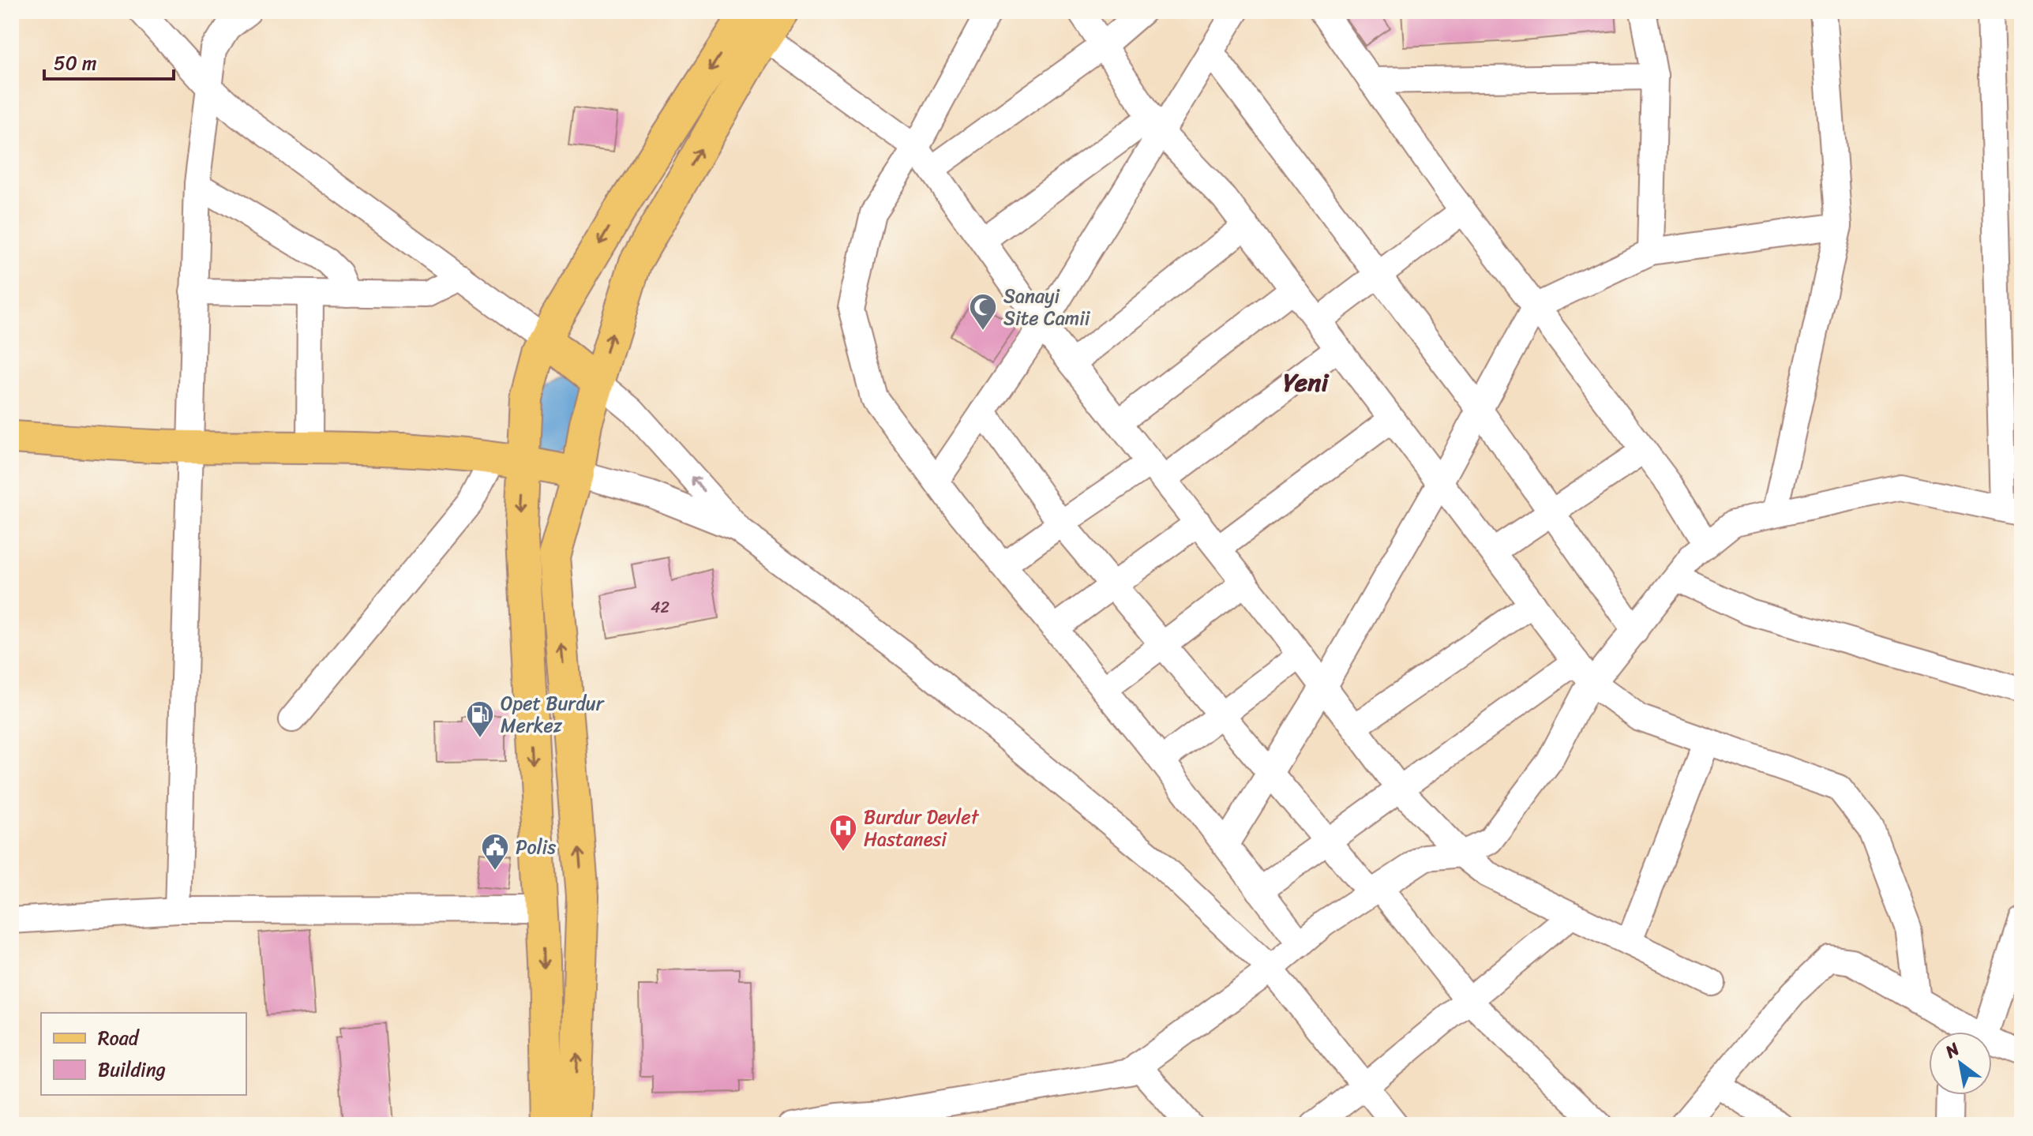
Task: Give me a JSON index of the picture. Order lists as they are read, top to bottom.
{
  "districts": ["Yeni"],
  "places": {
    "mosque": ["Sanayi Site Camii"],
    "fuel station": ["Opet Burdur Merkez"],
    "hospital": ["Burdur Devlet Hastanesi"],
    "public building": ["Polis"]
  },
  "house_numbers": ["42"],
  "legend": ["Road", "Building"],
  "scale_bar": "50 m",
  "north": "top left"
}
